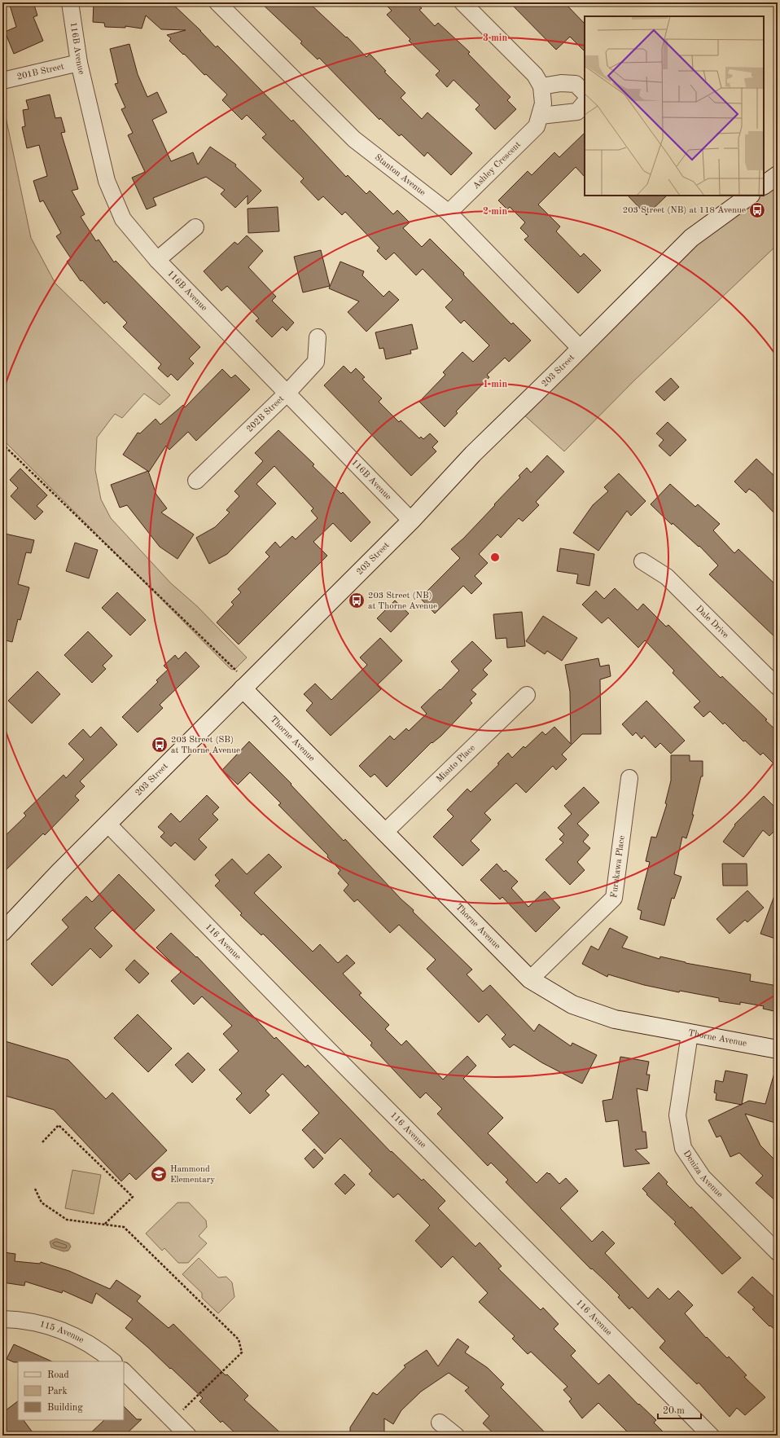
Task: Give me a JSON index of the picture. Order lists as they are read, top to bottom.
{
  "streets": {
    "main road": ["203 Street", "Thorne Avenue"],
    "street": [
      "116B Avenue",
      "201B Street",
      "Ashley Crescent",
      "Stanton Avenue",
      "202B Street",
      "Dale Drive",
      "Misuto Place",
      "Furukawa Place",
      "116 Avenue",
      "Deniza Avenue",
      "115 Avenue"
    ]
  },
  "crossings": [
    ["116B Avenue", "201B Street"],
    ["116B Avenue", "203 Street"],
    ["116B Avenue", "202B Street"],
    ["Ashley Crescent", "Stanton Avenue"],
    ["Stanton Avenue", "203 Street"],
    ["203 Street", "Thorne Avenue"],
    ["203 Street", "116 Avenue"],
    ["Thorne Avenue", "Misuto Place"],
    ["Thorne Avenue", "Furukawa Place"],
    ["Thorne Avenue", "Deniza Avenue"]
  ],
  "places": {
    "bus stop": ["203 Street (NB) at 118 Avenue", "203 Street (NB) at Thorne Avenue", "203 Street (SB) at Thorne Avenue"],
    "school or university": ["Hammond Elementary"]
  },
  "legend": ["Road", "Park", "Building"],
  "scale_bar": "20 m",
  "rings": ["3 min", "2 min", "1 min"]
}
